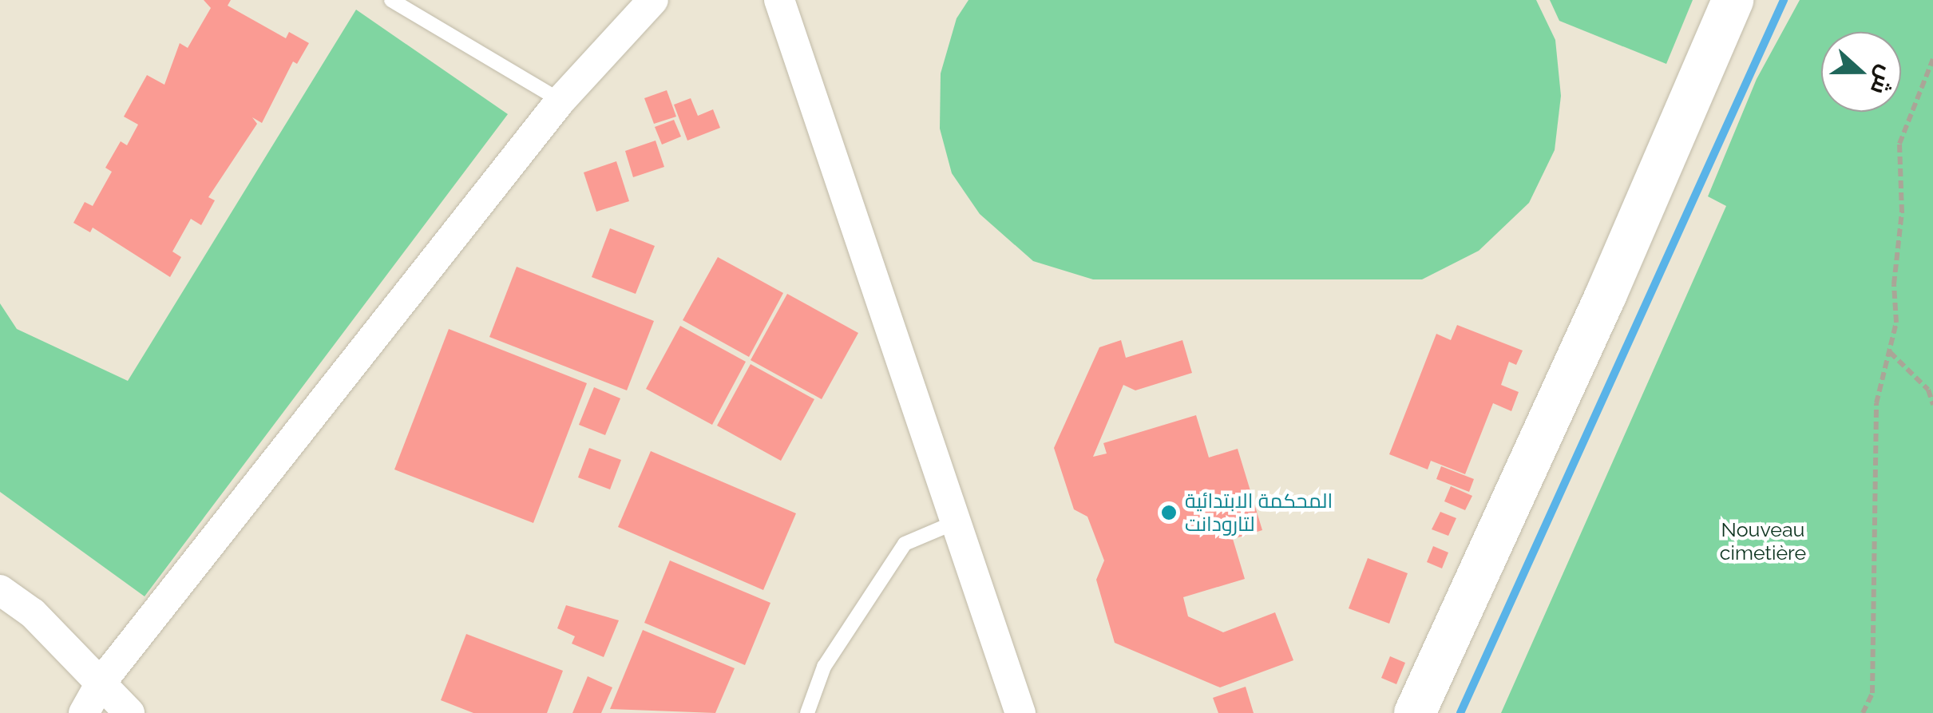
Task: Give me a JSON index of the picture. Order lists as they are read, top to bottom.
{
  "parks": ["Nouveau cimetière"],
  "places": ["المحكمة الابتدائية لتارودانت"],
  "north": "right"
}
